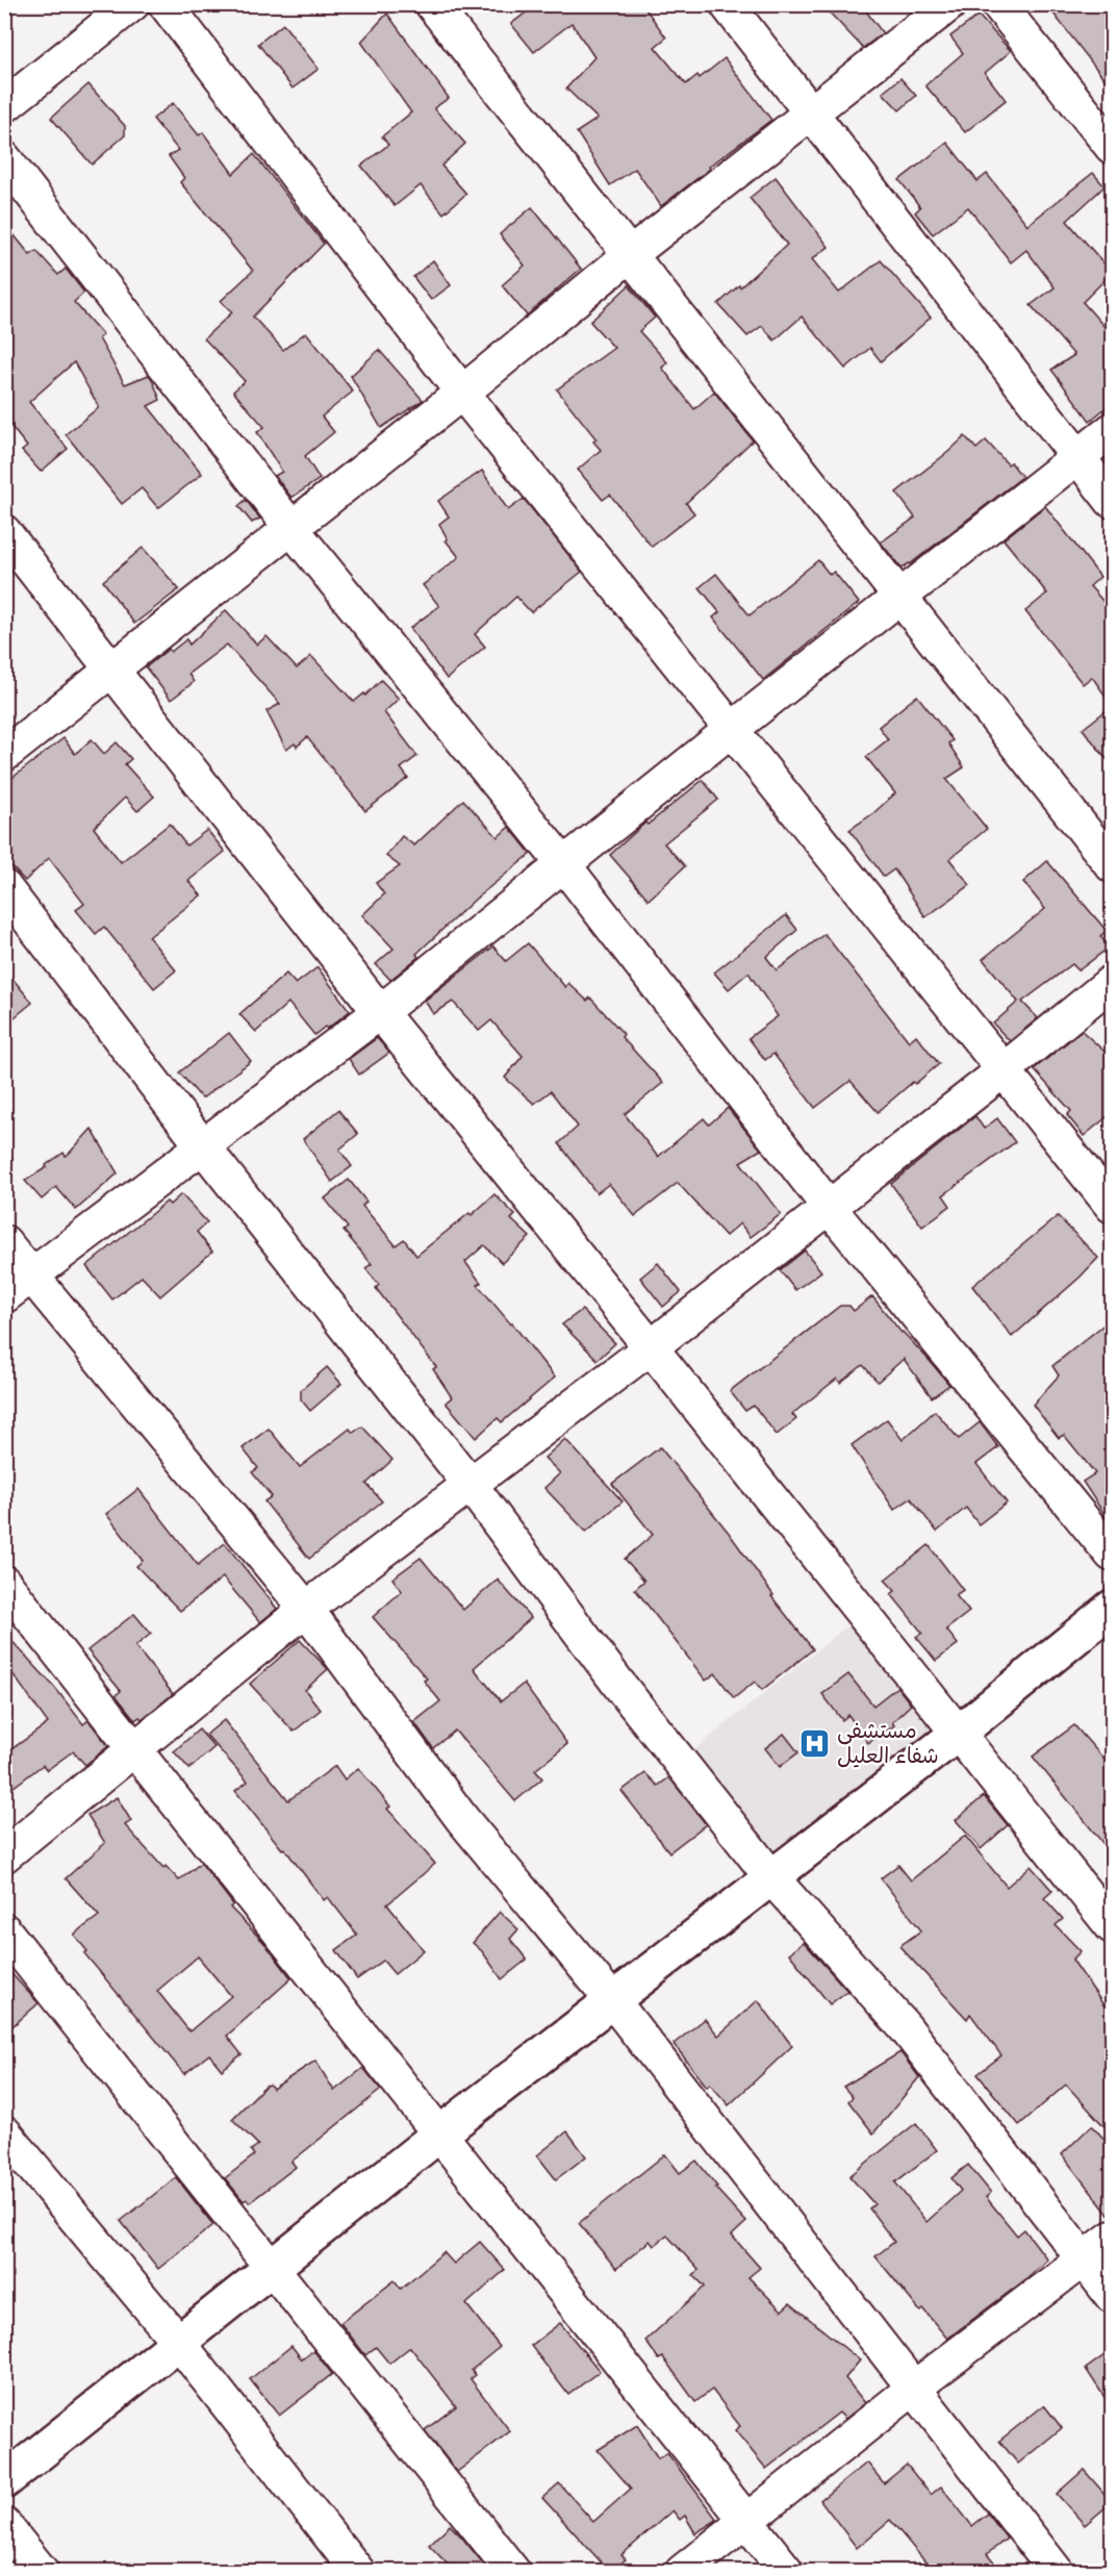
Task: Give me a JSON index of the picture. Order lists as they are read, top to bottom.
{
  "places": {
    "hospital": ["مستشفى شفاء العليل"]
  }
}
